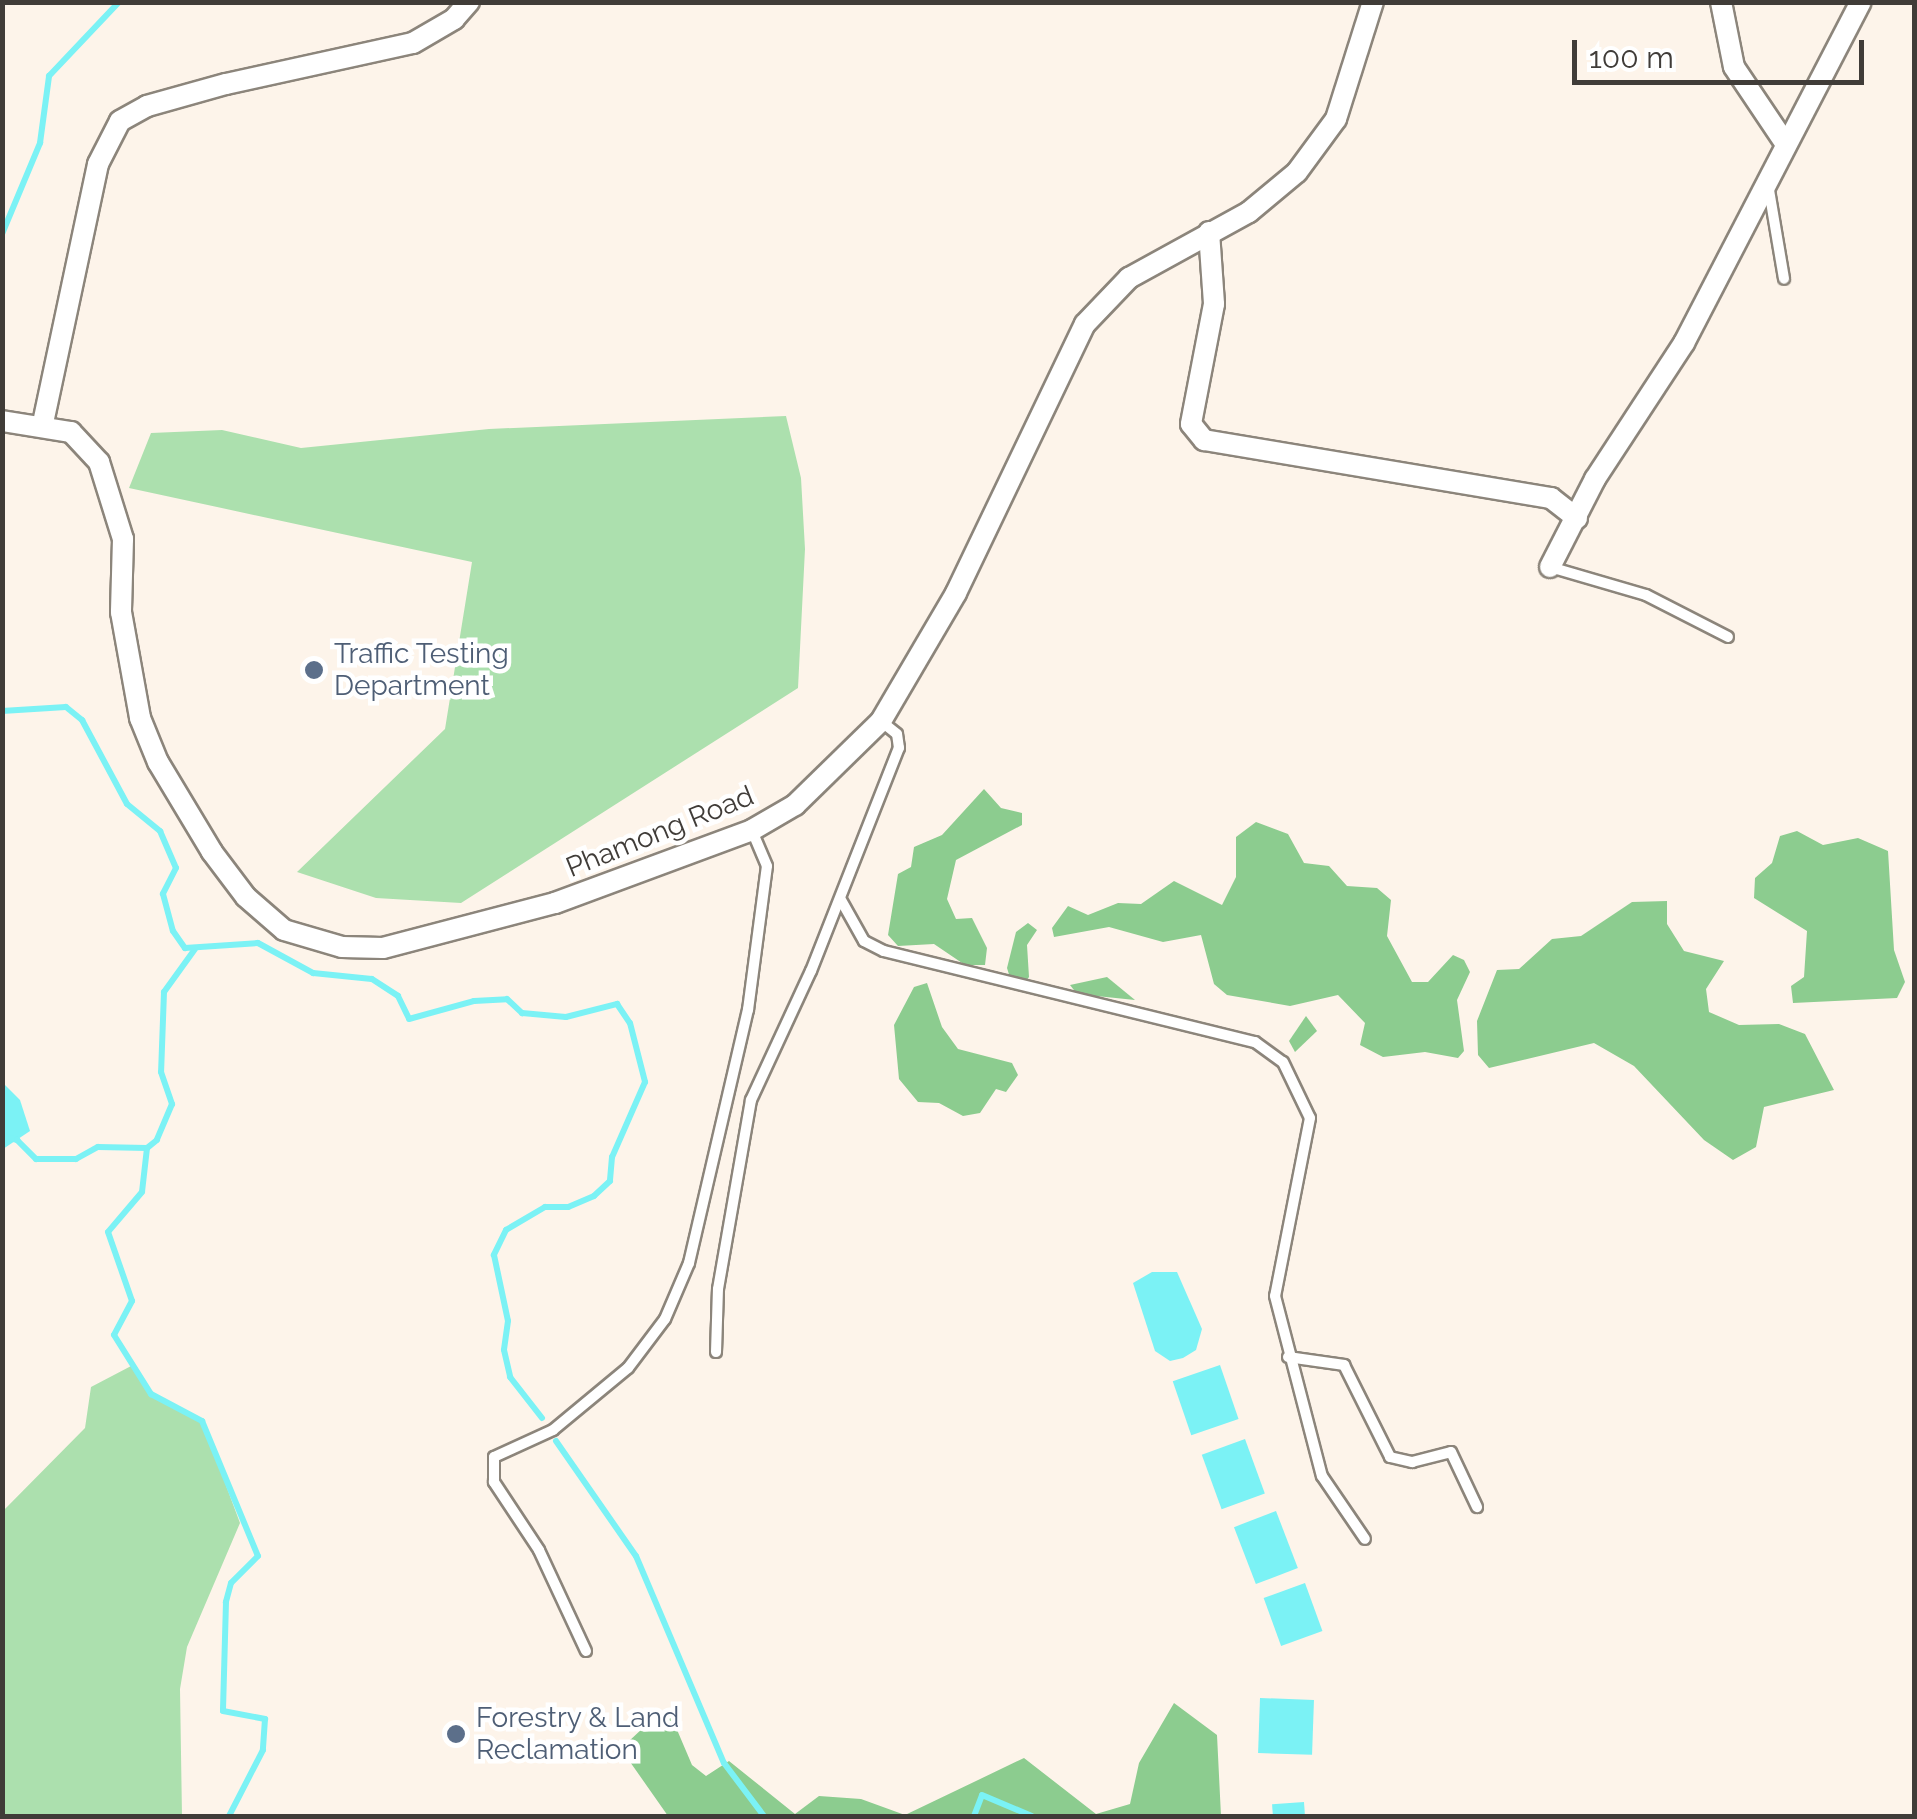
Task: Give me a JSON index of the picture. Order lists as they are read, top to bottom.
{
  "streets": {
    "street": ["Phamong Road"]
  },
  "places": ["Traffic Testing Department", "Forestry & Land Reclamation"],
  "scale_bar": "100 m"
}
